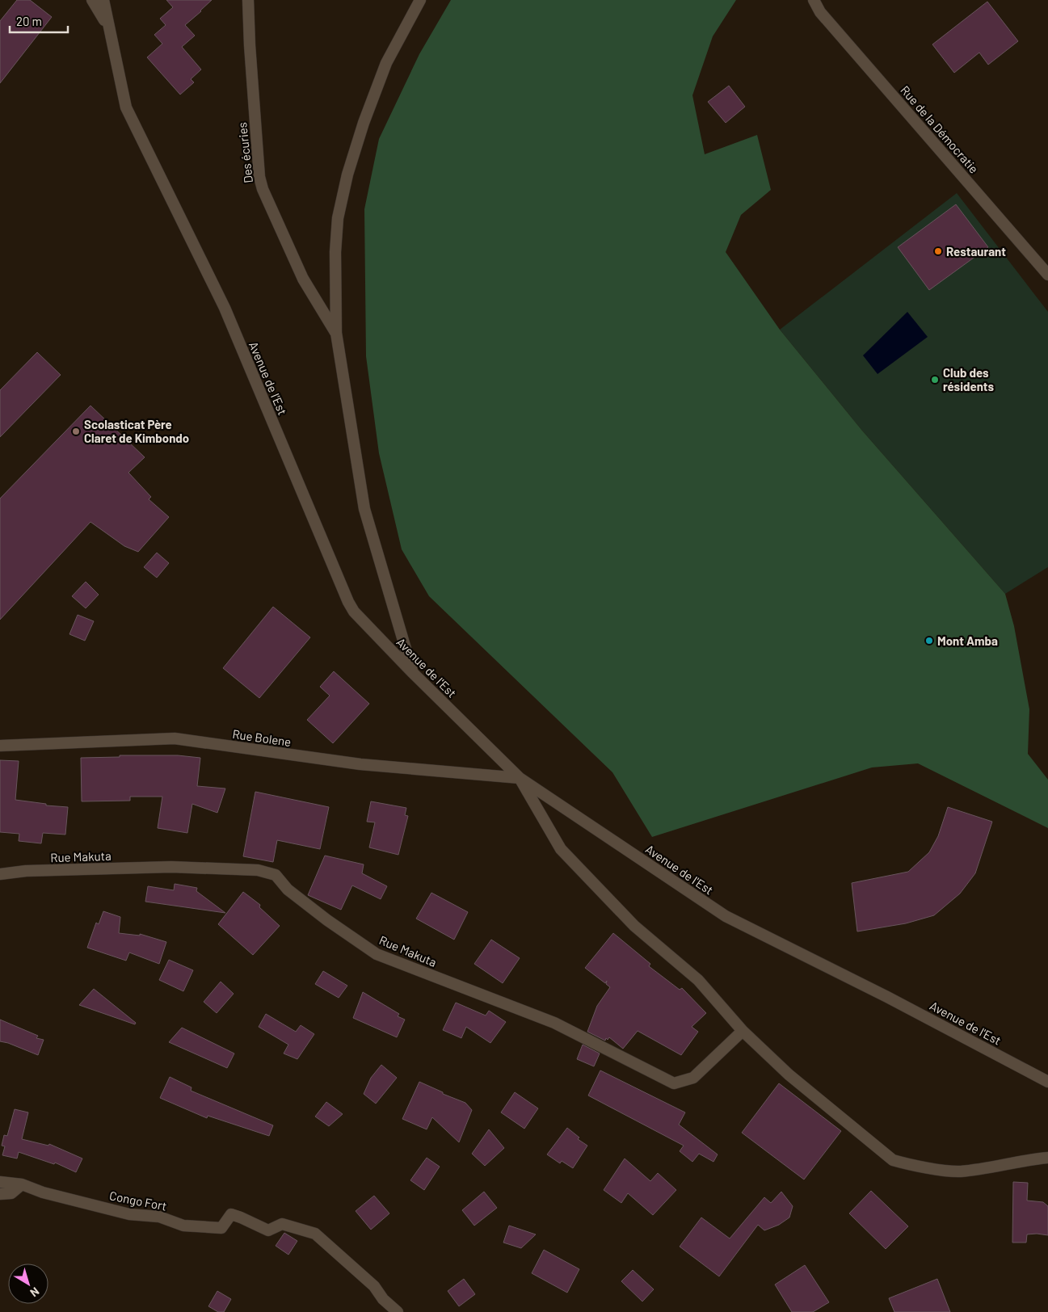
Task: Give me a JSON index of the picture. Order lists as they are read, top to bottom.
{
  "streets": {
    "street": [
      "Rue de la Démocratie",
      "Des écuries",
      "Avenue de l'Est",
      "Rue Bolene",
      "Rue Makuta",
      "Congo Fort"
    ]
  },
  "crossings": [
    ["Avenue de l'Est", "Rue Bolene"]
  ],
  "places": [
    "Restaurant",
    "Club des résidents",
    "Scolasticat Père Claret de Kimbondo",
    "Mont Amba"
  ],
  "scale_bar": "20 m",
  "north": "bottom right"
}
